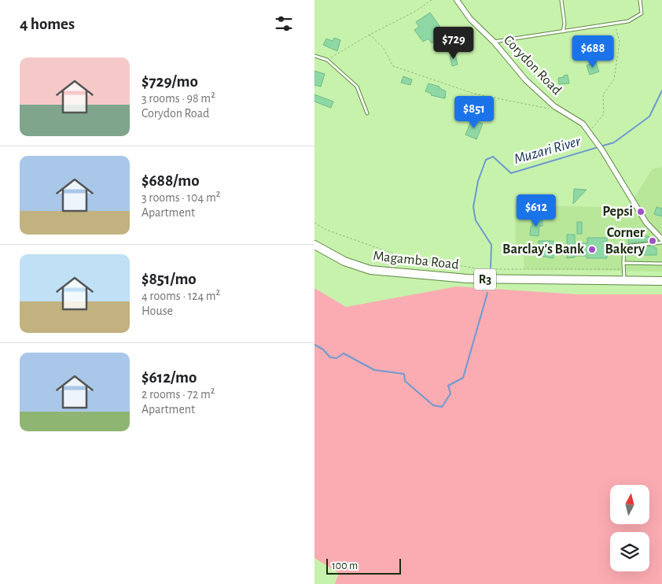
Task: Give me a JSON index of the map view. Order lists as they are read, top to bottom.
{
  "streets": {
    "highway": ["Magamba Road", "R3"],
    "street": ["Corydon Road"]
  },
  "water": ["Muzari River"],
  "places": ["Pepsi", "Corner Bakery", "Barclay's Bank"],
  "scale_bar": "100 m",
  "north": "top",
  "page": {
    "heading": "4 homes",
    "price": [
      "$729",
      "$688",
      "$851",
      "$612"
    ],
    "list": [
      {
        "name": "$729/mo",
        "note": "3 rooms · 98 m² · Corydon Road"
      },
      {
        "name": "$688/mo",
        "note": "3 rooms · 104 m² · Apartment"
      },
      {
        "name": "$851/mo",
        "note": "4 rooms · 124 m² · House"
      },
      {
        "name": "$612/mo",
        "note": "2 rooms · 72 m² · Apartment"
      }
    ],
    "scale": "100 m"
  }
}
